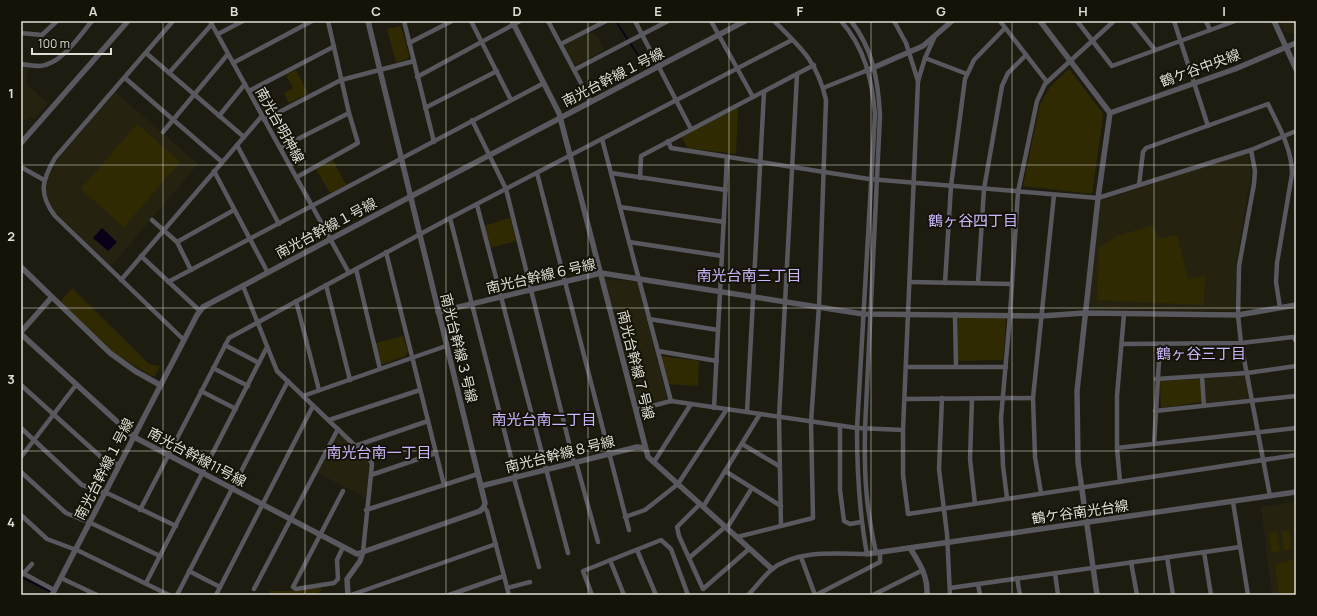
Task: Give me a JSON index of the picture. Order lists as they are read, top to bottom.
{
  "streets": {
    "street": [
      "鶴ケ谷中央線",
      "南光台幹線１号線",
      "南光台明神線",
      "南光台幹線６号線",
      "南光台幹線３号線",
      "南光台幹線７号線",
      "南光台幹線８号線",
      "南光台幹線11号線",
      "鶴ケ谷南光台線"
    ]
  },
  "crossings": [
    ["南光台幹線１号線", "南光台明神線"],
    ["南光台幹線１号線", "南光台幹線３号線"],
    ["南光台幹線１号線", "南光台幹線７号線"],
    ["南光台幹線１号線", "南光台幹線11号線"],
    ["南光台幹線６号線", "南光台幹線３号線"],
    ["南光台幹線６号線", "南光台幹線７号線"],
    ["南光台幹線３号線", "南光台幹線８号線"],
    ["南光台幹線７号線", "南光台幹線８号線"]
  ],
  "districts": [
    "鶴ヶ谷四丁目",
    "南光台南三丁目",
    "鶴ヶ谷三丁目",
    "南光台南二丁目",
    "南光台南一丁目"
  ],
  "scale_bar": "100 m",
  "grid": {
    "columns": [
      "A",
      "B",
      "C",
      "D",
      "E",
      "F",
      "G",
      "H",
      "I"
    ],
    "rows": [
      "1",
      "2",
      "3",
      "4"
    ]
  }
}
